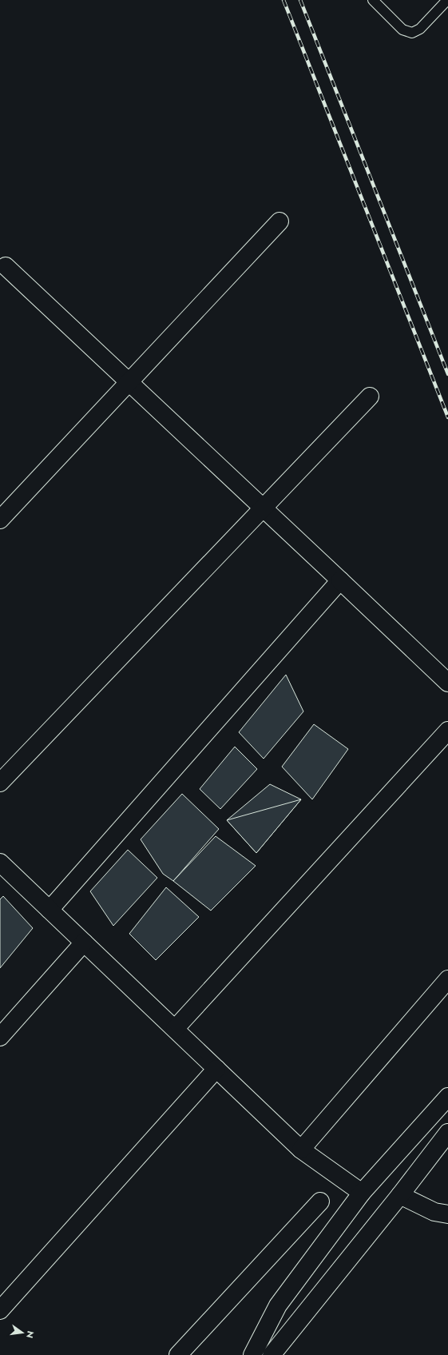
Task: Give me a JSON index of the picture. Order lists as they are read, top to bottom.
{
  "north": "right"
}
